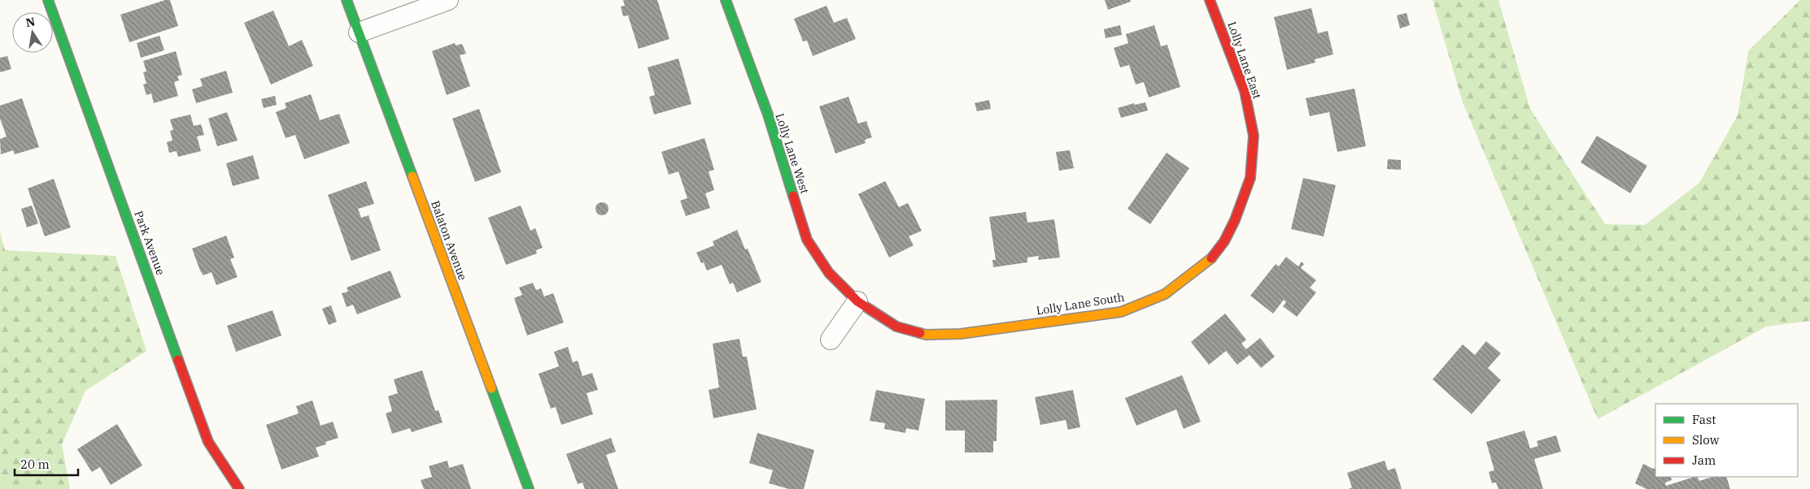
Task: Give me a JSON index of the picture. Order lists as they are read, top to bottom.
{
  "streets": {
    "street": [
      "Lolly Lane East",
      "Lolly Lane West",
      "Balaton Avenue",
      "Park Avenue",
      "Lolly Lane South"
    ]
  },
  "crossings": [
    ["Lolly Lane East", "Lolly Lane South"],
    ["Lolly Lane West", "Lolly Lane South"]
  ],
  "legend": ["Fast", "Slow", "Jam"],
  "scale_bar": "20 m",
  "north": "top"
}
